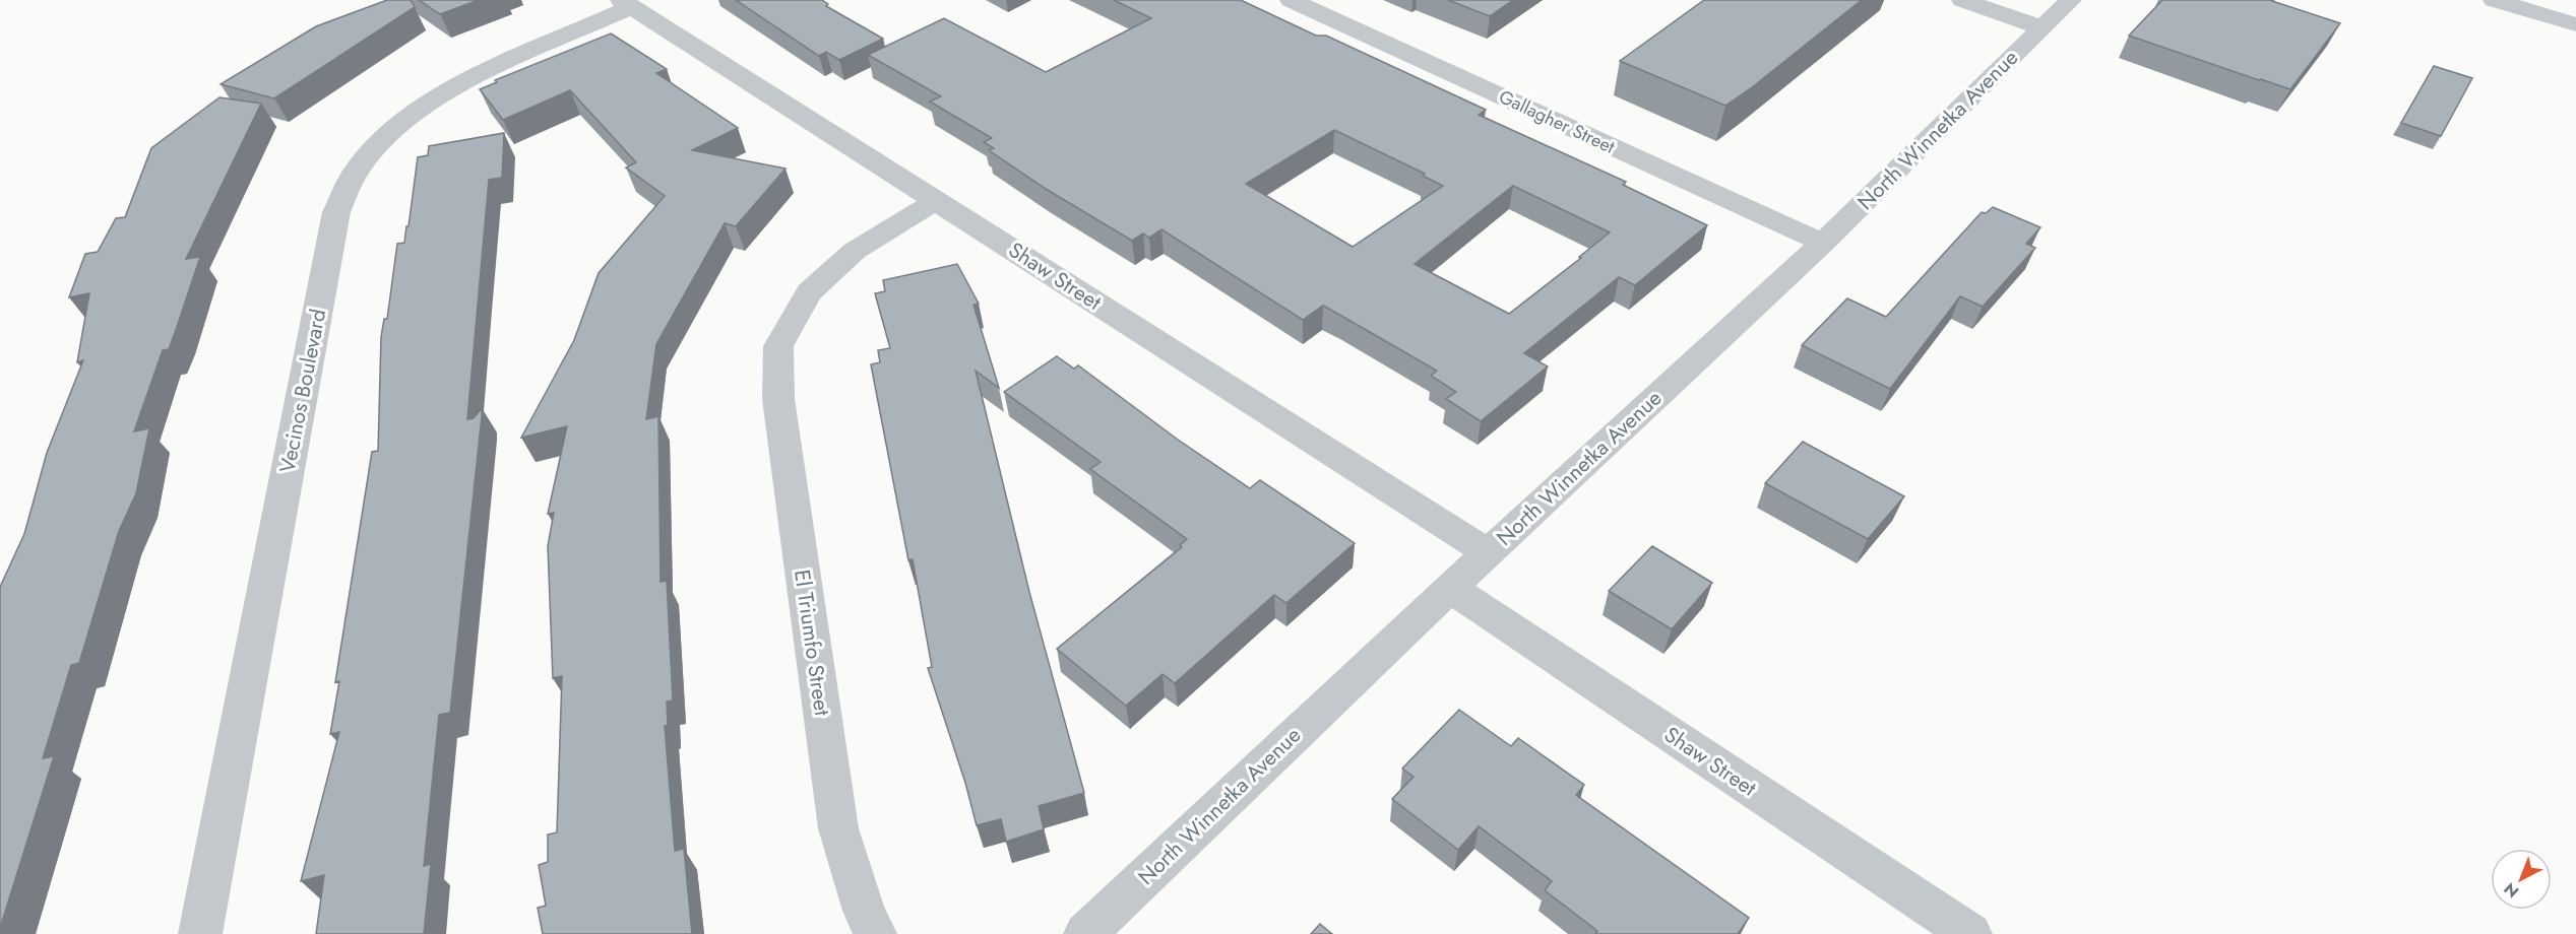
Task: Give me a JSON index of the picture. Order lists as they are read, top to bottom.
{
  "streets": {
    "street": [
      "Gallagher Street",
      "North Winnetka Avenue",
      "Shaw Street",
      "Vecinos Boulevard",
      "El Triumfo Street"
    ]
  },
  "crossings": [
    ["Gallagher Street", "North Winnetka Avenue"],
    ["North Winnetka Avenue", "Shaw Street"],
    ["Shaw Street", "Vecinos Boulevard"],
    ["Shaw Street", "El Triumfo Street"]
  ],
  "north": "bottom left"
}
